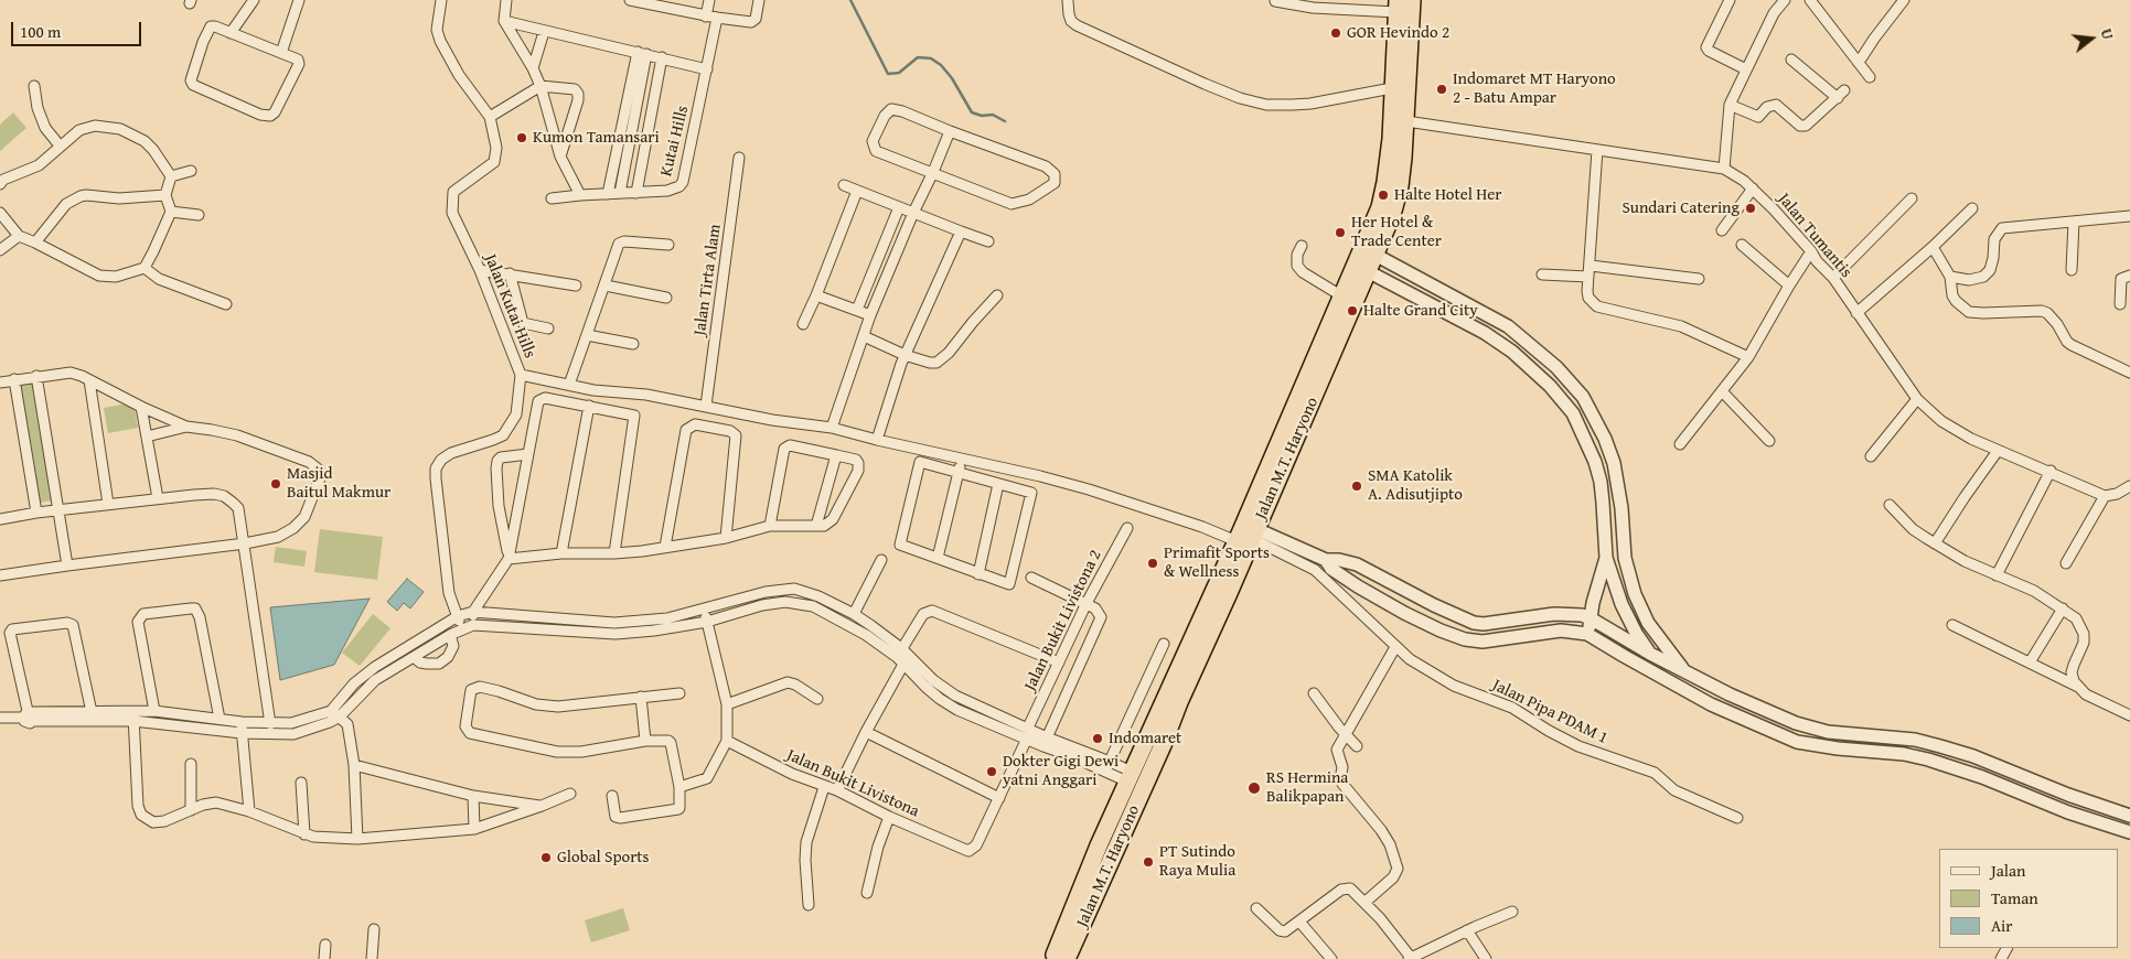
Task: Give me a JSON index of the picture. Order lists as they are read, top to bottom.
{
  "streets": {
    "highway": ["Jalan M.T. Haryono"],
    "street": [
      "Kutai Hills",
      "Jalan Tumantis",
      "Jalan Tirta Alam",
      "Jalan Kutai Hills",
      "Jalan Bukit Livistona 2",
      "Jalan Pipa PDAM 1",
      "Jalan Bukit Livistona"
    ]
  },
  "crossings": [
    ["Jalan Tumantis", "Jalan M.T. Haryono"],
    ["Jalan Tirta Alam", "Jalan Pipa PDAM 1"],
    ["Jalan Kutai Hills", "Jalan Pipa PDAM 1"],
    ["Jalan M.T. Haryono", "Jalan Pipa PDAM 1"],
    ["Jalan Bukit Livistona 2", "Jalan Bukit Livistona"]
  ],
  "places": [
    "GOR Hevindo 2",
    "Indomaret MT Haryono 2 - Batu Ampar",
    "Kumon Tamansari",
    "Halte Hotel Her",
    "Sundari Catering",
    "Her Hotel & Trade Center",
    "Halte Grand City",
    "Masjid Baitul Makmur",
    "SMA Katolik A. Adisutjipto",
    "Primafit Sports & Wellness",
    "Indomaret",
    "Dokter Gigi Dewi yatni Anggari",
    "RS Hermina Balikpapan",
    "Global Sports",
    "PT Sutindo Raya Mulia"
  ],
  "legend": ["Jalan", "Taman", "Air"],
  "scale_bar": "100 m",
  "north": "right"
}
